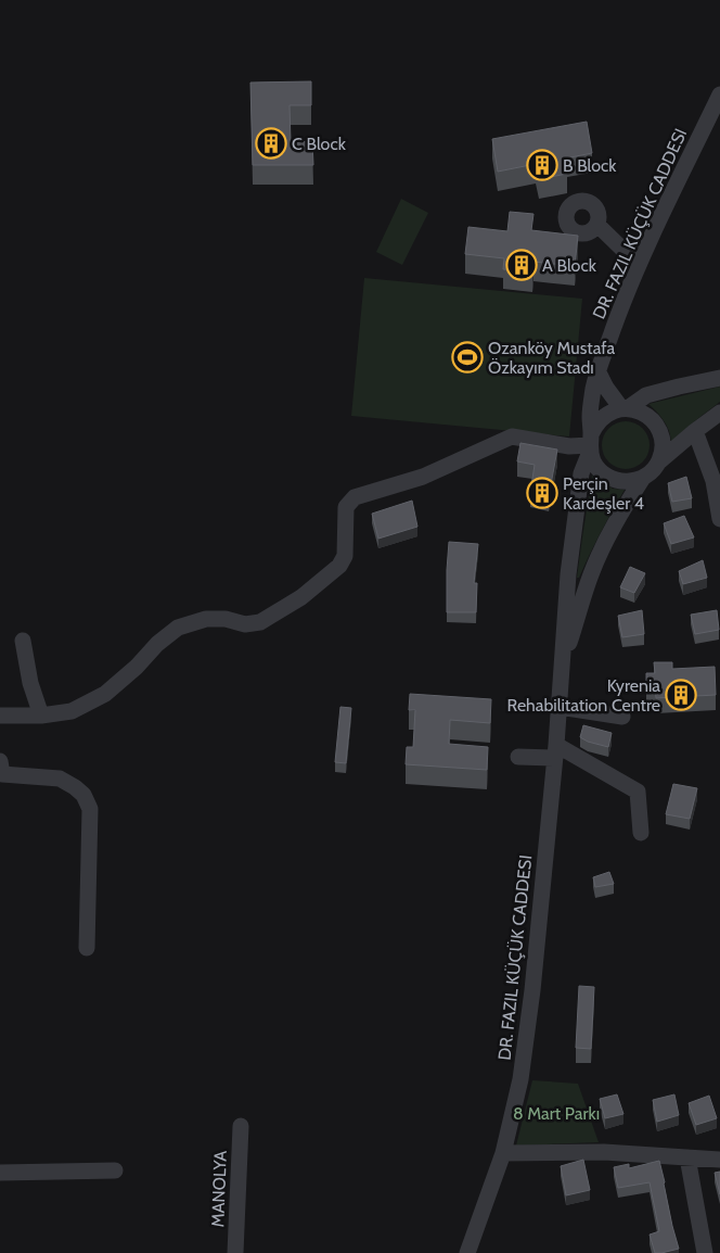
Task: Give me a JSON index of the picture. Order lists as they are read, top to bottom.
{
  "streets": {
    "street": ["MANOLYA"]
  },
  "parks": ["8 Mart Parkı"],
  "places": {
    "building": [
      "C Block",
      "B Block",
      "A Block",
      "Perçin Kardeşler 4",
      "Kyrenia Rehabilitation Centre"
    ],
    "sports": ["Ozanköy Mustafa Özkayım Stadı"]
  }
}
